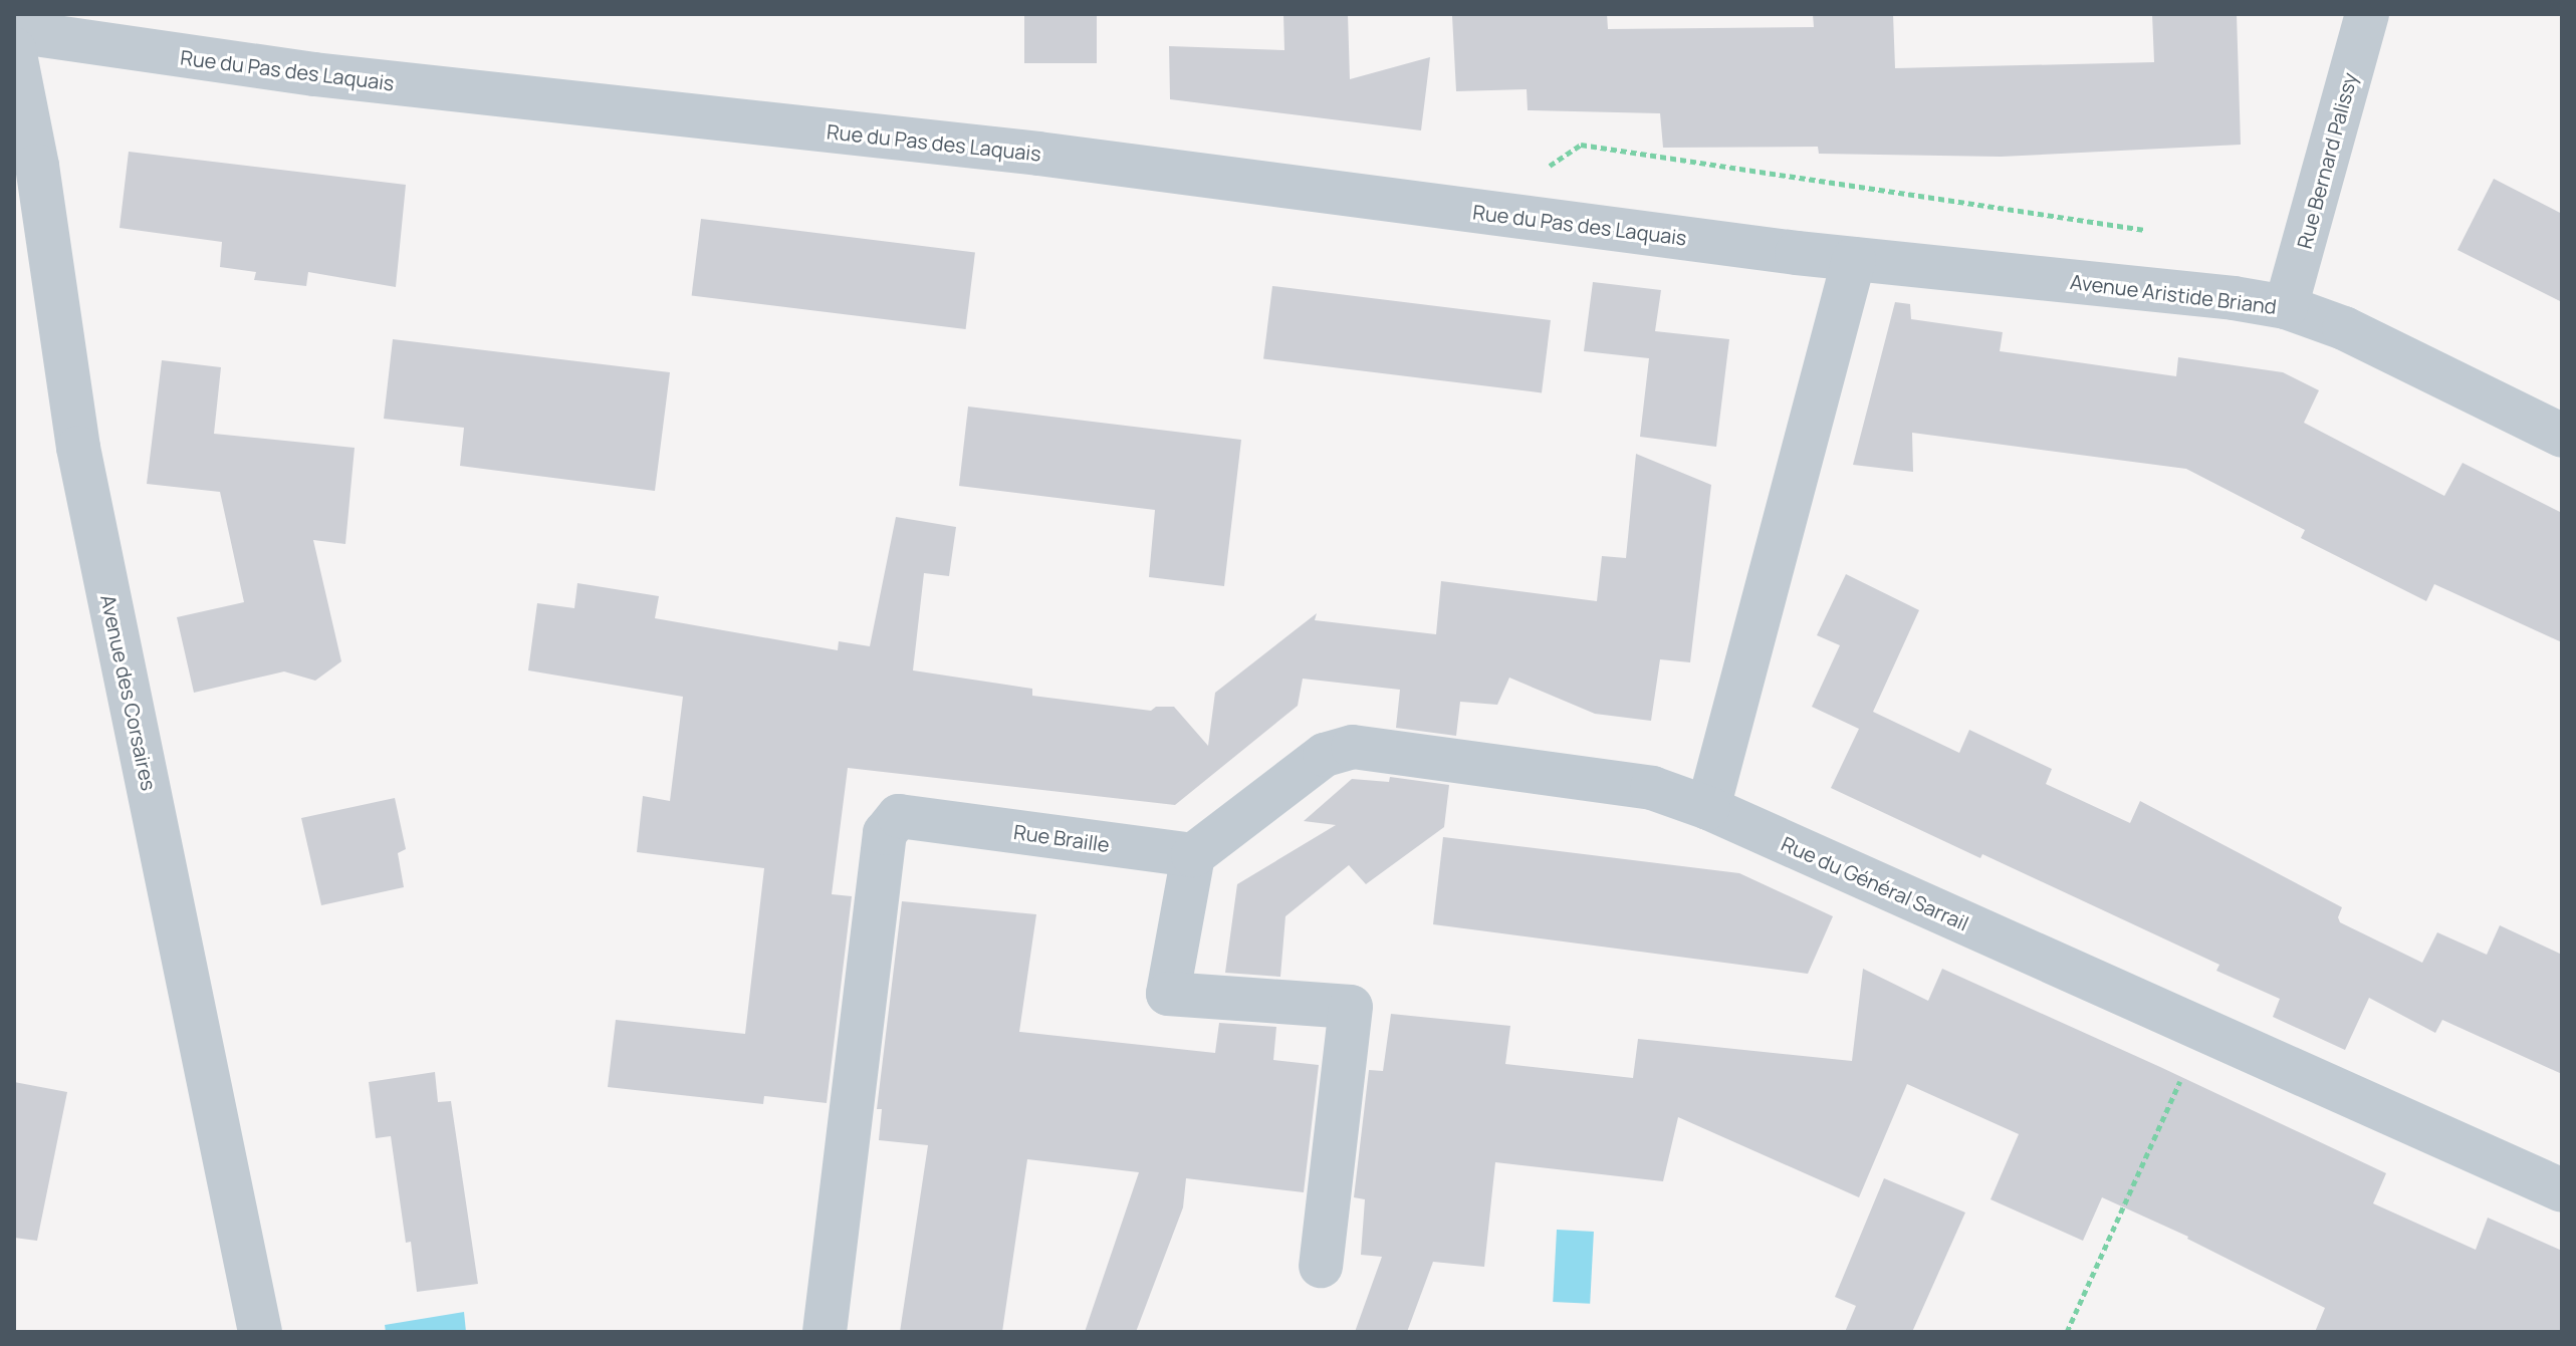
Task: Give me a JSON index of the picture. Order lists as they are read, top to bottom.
{
  "streets": {
    "street": [
      "Rue du Pas des Laquais",
      "Rue Bernard Palissy",
      "Avenue Aristide Briand",
      "Avenue des Corsaires",
      "Rue Braille",
      "Rue du Général Sarrail"
    ]
  },
  "crossings": [
    ["Rue du Pas des Laquais", "Avenue Aristide Briand"],
    ["Rue Bernard Palissy", "Avenue Aristide Briand"]
  ]
}
